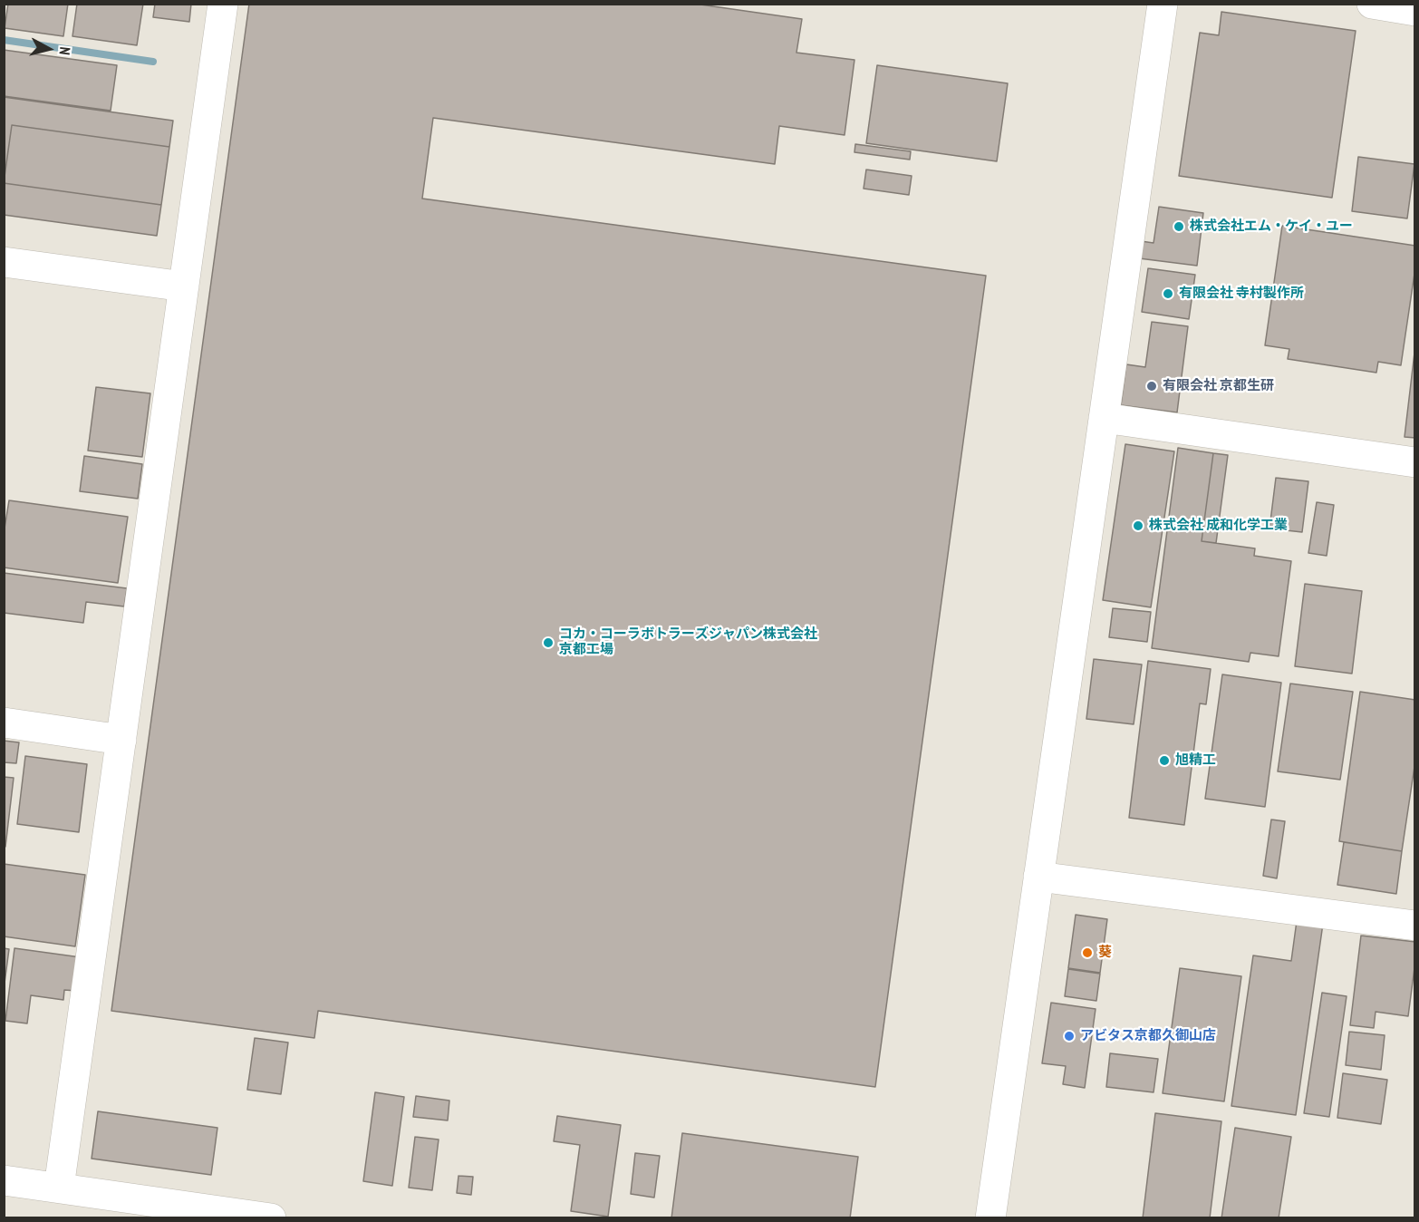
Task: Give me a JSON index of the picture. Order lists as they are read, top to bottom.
{
  "places": [
    "株式会社エム・ケイ・ユー",
    "有限会社 寺村製作所",
    "有限会社 京都生研",
    "株式会社 成和化学工業",
    "コカ・コーラボトラーズジャパン株式会社 京都工場",
    "旭精工",
    "葵",
    "アビタス京都久御山店"
  ],
  "north": "right"
}
